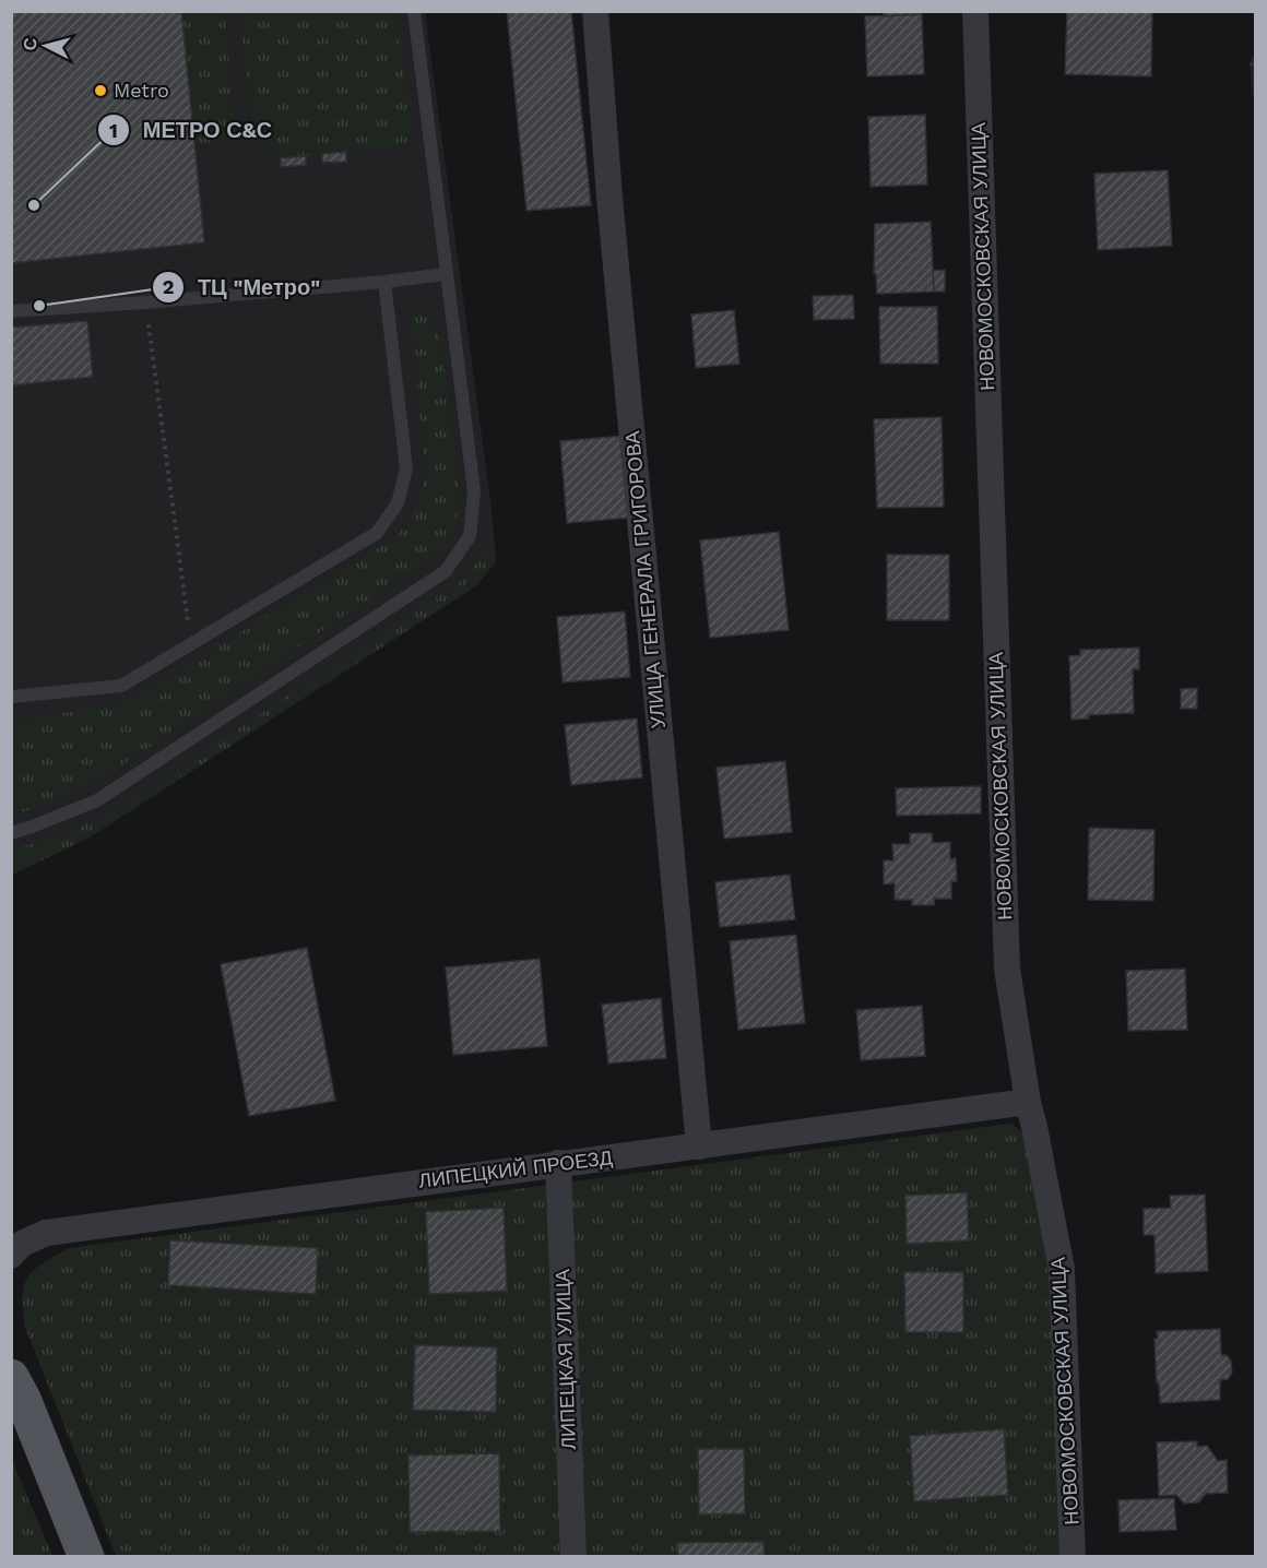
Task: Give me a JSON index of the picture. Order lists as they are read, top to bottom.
{
  "streets": {
    "street": [
      "НОВОМОСКОВСКАЯ УЛИЦА",
      "УЛИЦА ГЕНЕРАЛА ГРИГОРОВА",
      "ЛИПЕЦКИЙ ПРОЕЗД",
      "ЛИПЕЦКАЯ УЛИЦА"
    ]
  },
  "crossings": [
    ["НОВОМОСКОВСКАЯ УЛИЦА", "ЛИПЕЦКИЙ ПРОЕЗД"],
    ["УЛИЦА ГЕНЕРАЛА ГРИГОРОВА", "ЛИПЕЦКИЙ ПРОЕЗД"],
    ["ЛИПЕЦКИЙ ПРОЕЗД", "ЛИПЕЦКАЯ УЛИЦА"]
  ],
  "places": ["Metro", "МЕТРО С&С", "ТЦ \"Метро\""],
  "north": "left"
}
